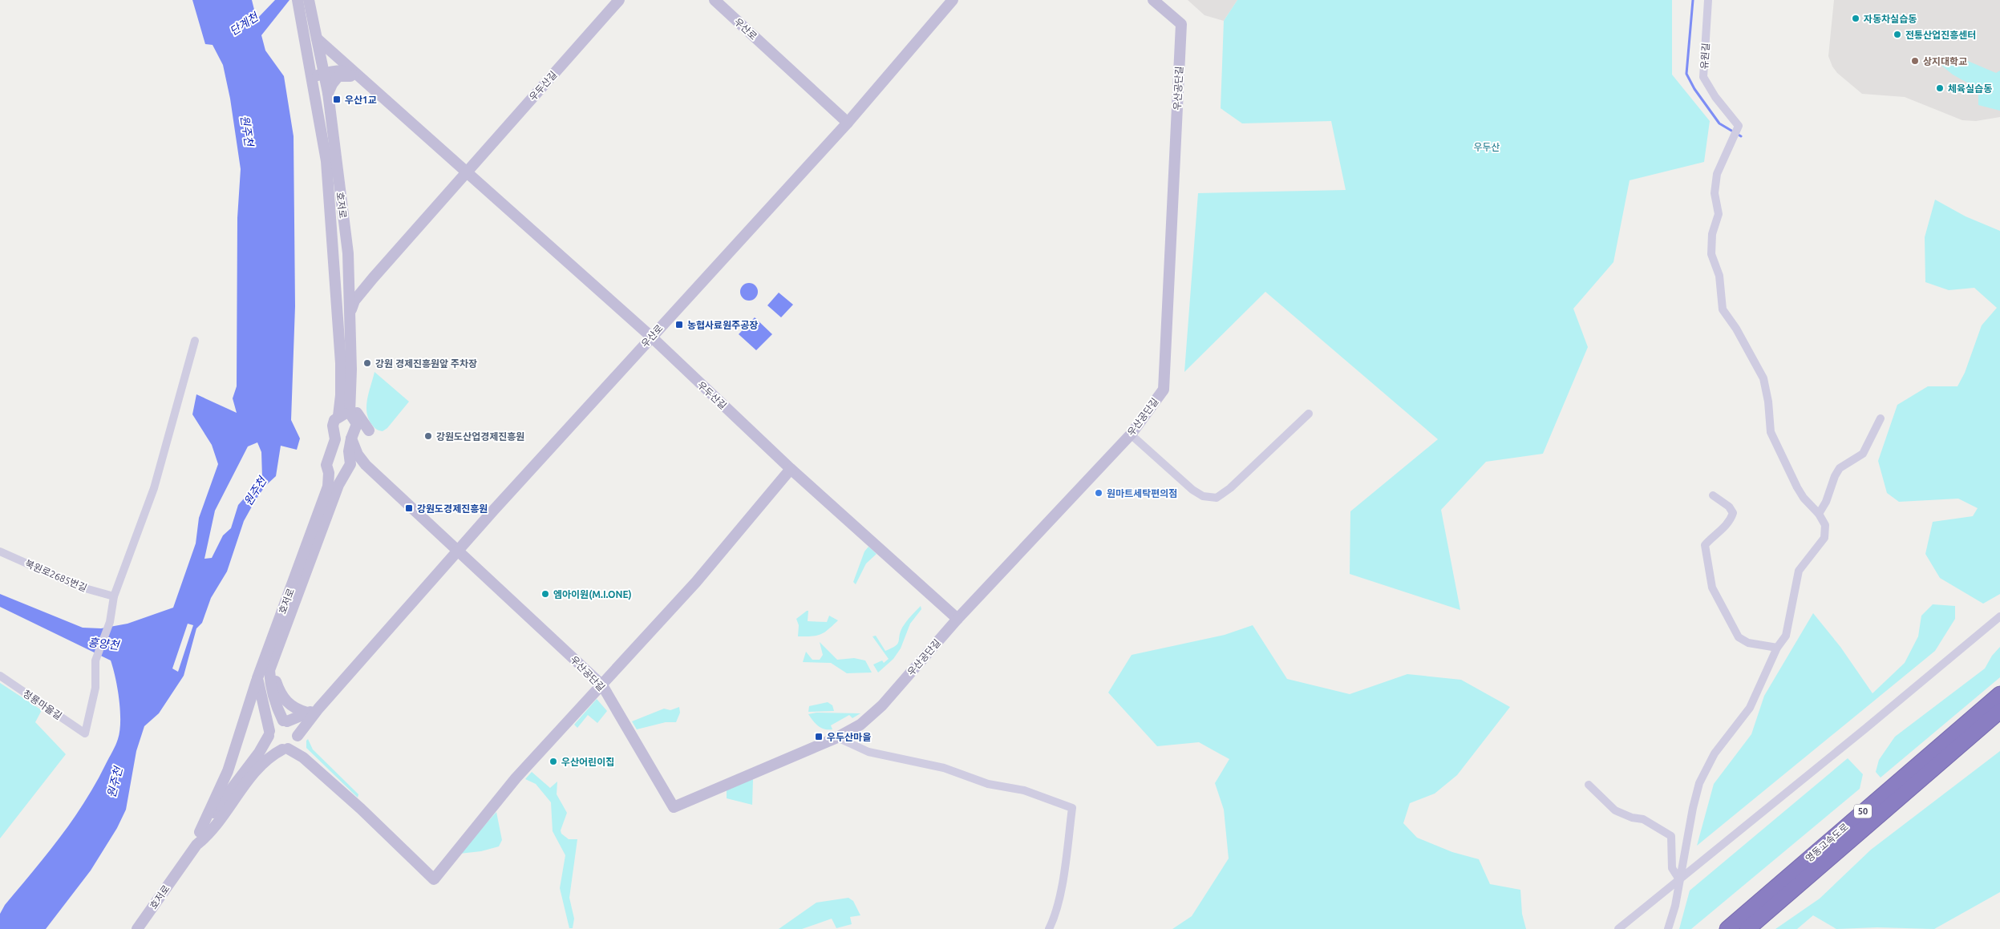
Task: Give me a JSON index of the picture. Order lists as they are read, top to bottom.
{
  "streets": {
    "highway": ["50", "영동고속도로"],
    "street": [
      "우산로",
      "유원길",
      "우두산길",
      "우산공단길",
      "호저로",
      "북원로2685번길",
      "청룡마을길"
    ]
  },
  "crossings": [
    ["우산로", "우두산길"],
    ["우산로", "우산공단길"],
    ["우산로", "호저로"],
    ["우두산길", "우산공단길"],
    ["우두산길", "호저로"],
    ["우산공단길", "호저로"],
    ["북원로2685번길", "청룡마을길"]
  ],
  "water": ["단계천", "원주천", "흥양천"],
  "parks": ["우두산"],
  "places": {
    "other": [
      "자동차실습동",
      "전통산업진흥센터",
      "상지대학교",
      "체육실습동",
      "강원 경제진흥원앞 주차장",
      "강원도산업경제진흥원",
      "원마트세탁편의점",
      "엠아이원(M.I.ONE)",
      "우산어린이집"
    ],
    "transit": [
      "우산1교",
      "농협사료원주공장",
      "강원도경제진흥원",
      "우두산마을"
    ]
  }
}
